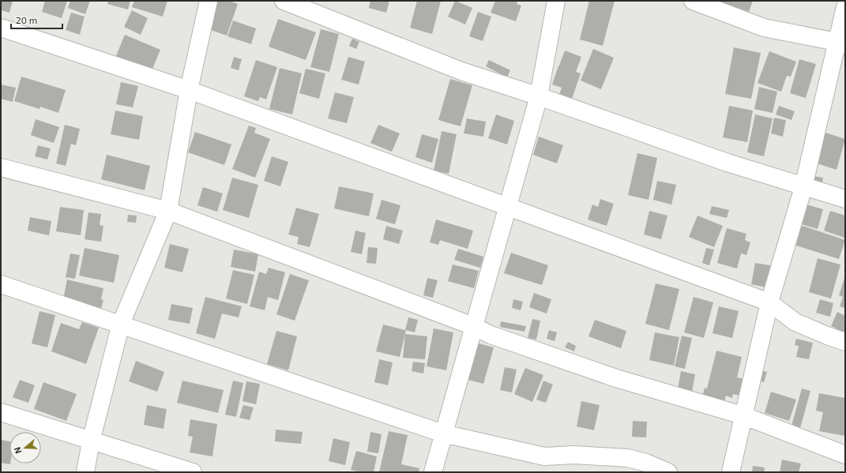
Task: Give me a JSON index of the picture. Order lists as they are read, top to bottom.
{
  "scale_bar": "20 m",
  "north": "left"
}
